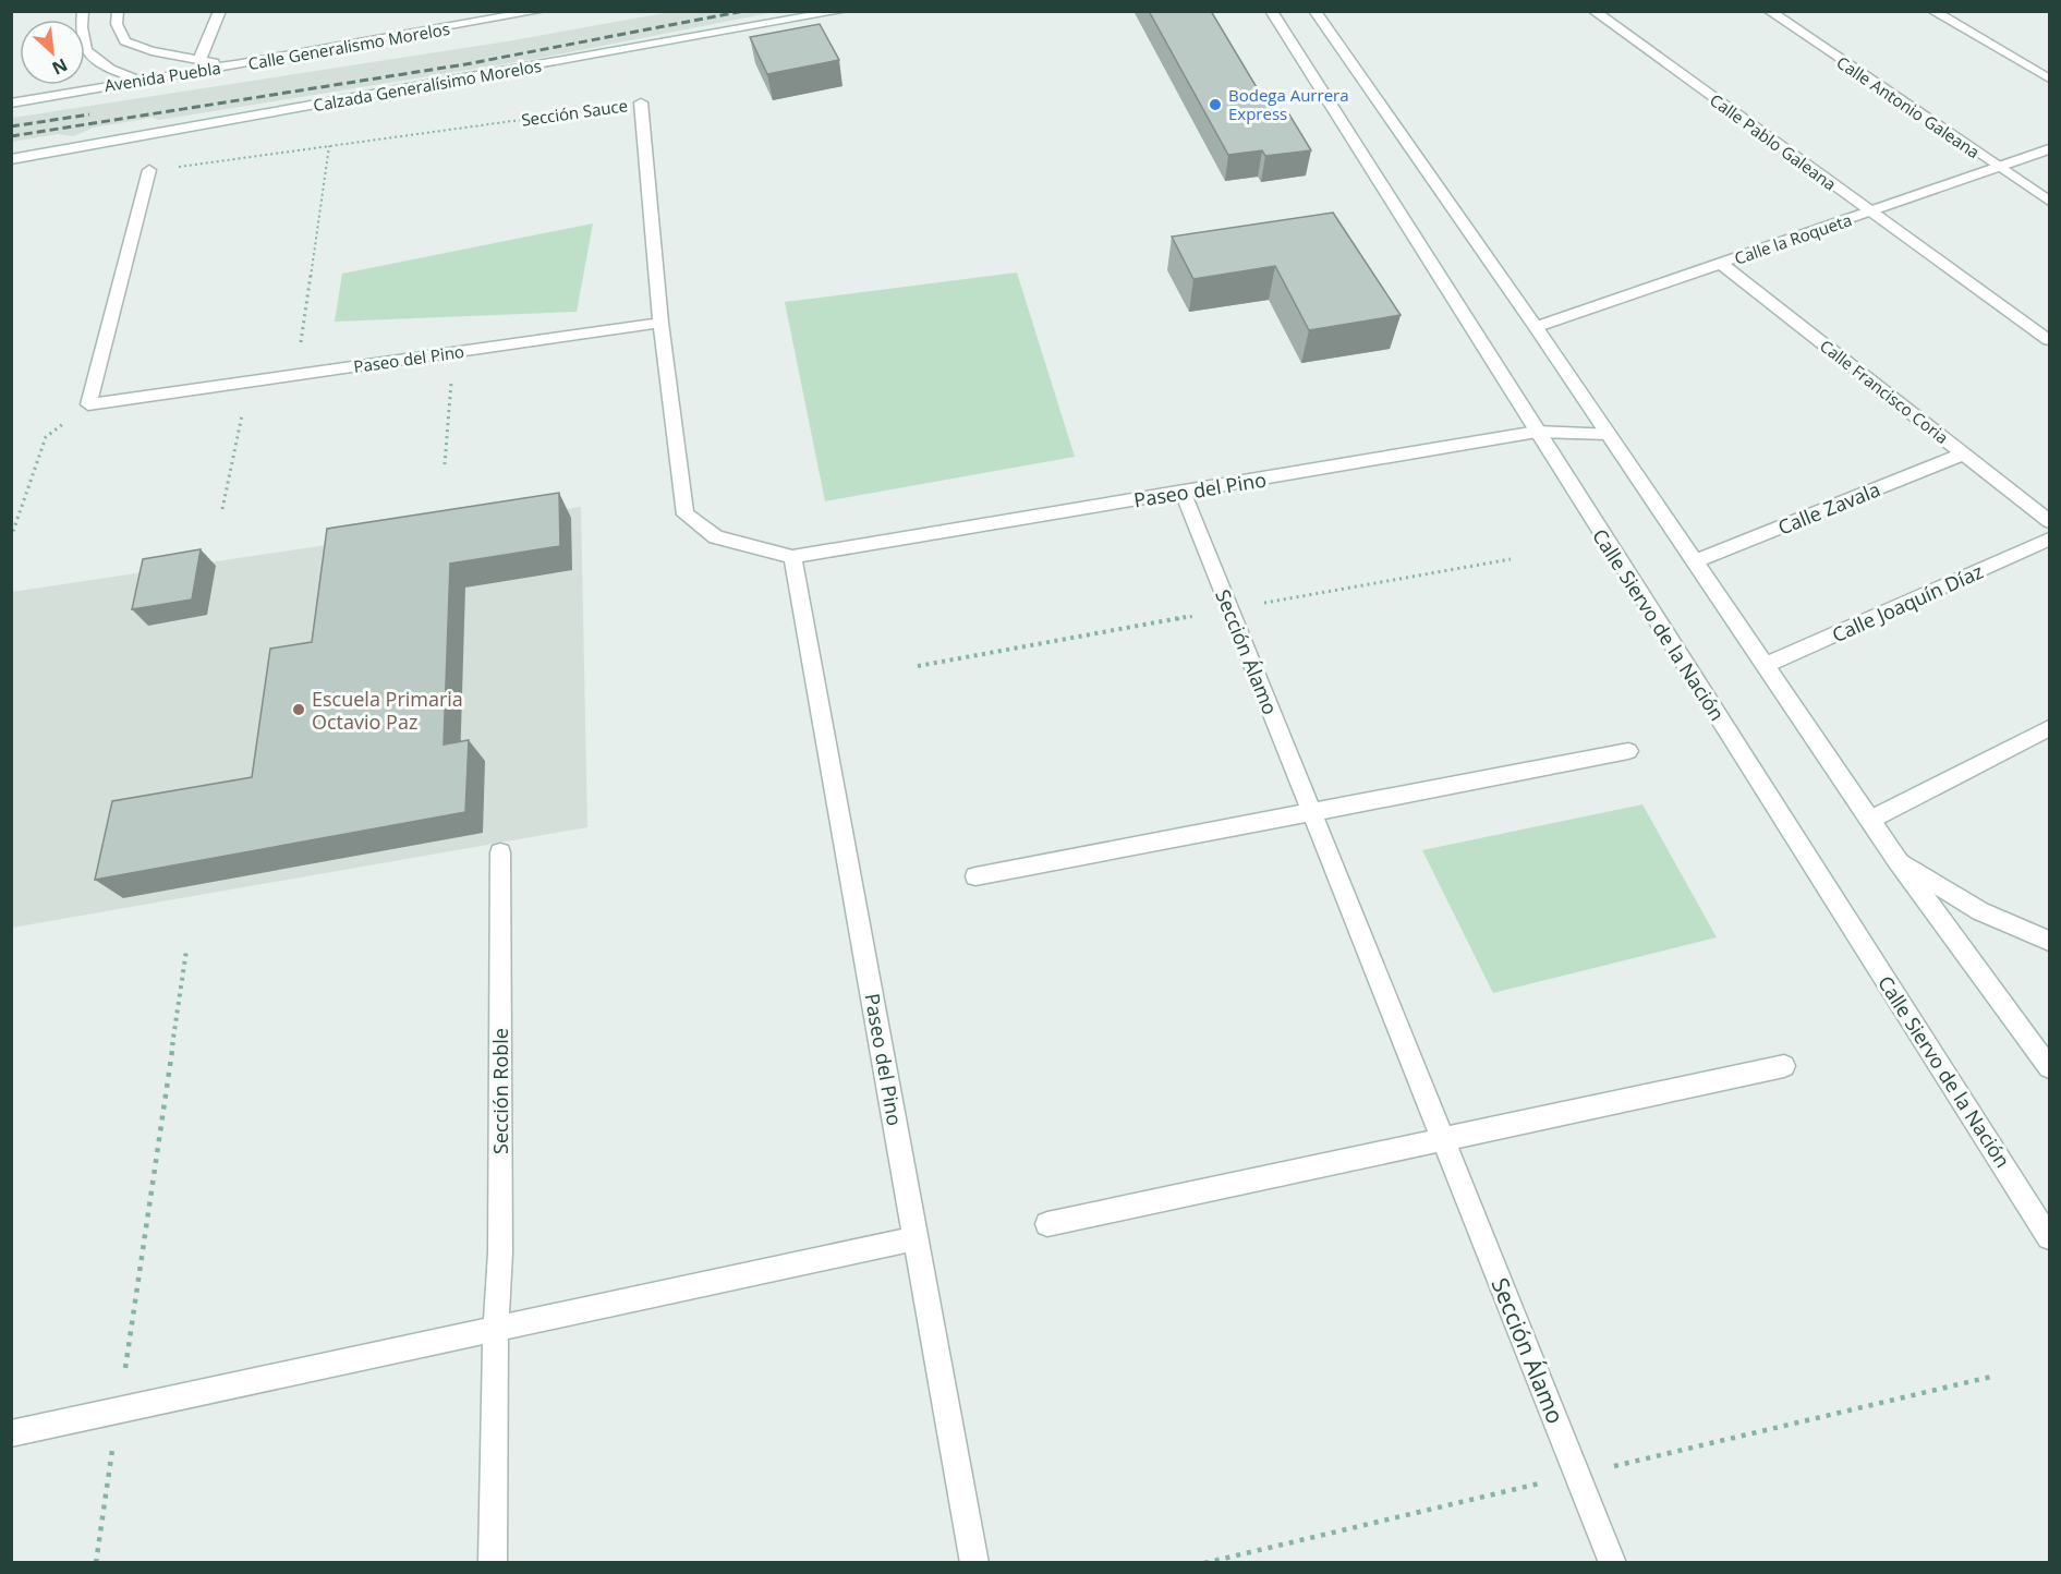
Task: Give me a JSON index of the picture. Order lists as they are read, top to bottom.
{
  "streets": {
    "street": [
      "Calle Generalismo Morelos",
      "Avenida Puebla",
      "Calzada Generalísimo Morelos",
      "Calle Antonio Galeana",
      "Sección Sauce",
      "Calle Pablo Galeana",
      "Calle la Roqueta",
      "Paseo del Pino",
      "Calle Francisco Coria",
      "Calle Zavala",
      "Calle Joaquín Díaz",
      "Calle Siervo de la Nación",
      "Sección Álamo",
      "Sección Roble"
    ]
  },
  "crossings": [
    ["Calle Generalismo Morelos", "Avenida Puebla"],
    ["Calle Antonio Galeana", "Calle la Roqueta"],
    ["Sección Sauce", "Paseo del Pino"],
    ["Calle Pablo Galeana", "Calle la Roqueta"],
    ["Calle la Roqueta", "Calle Francisco Coria"],
    ["Paseo del Pino", "Calle Siervo de la Nación"],
    ["Paseo del Pino", "Sección Álamo"],
    ["Calle Francisco Coria", "Calle Zavala"]
  ],
  "places": ["Bodega Aurrera Express", "Escuela Primaria Octavio Paz"],
  "north": "bottom right"
}
